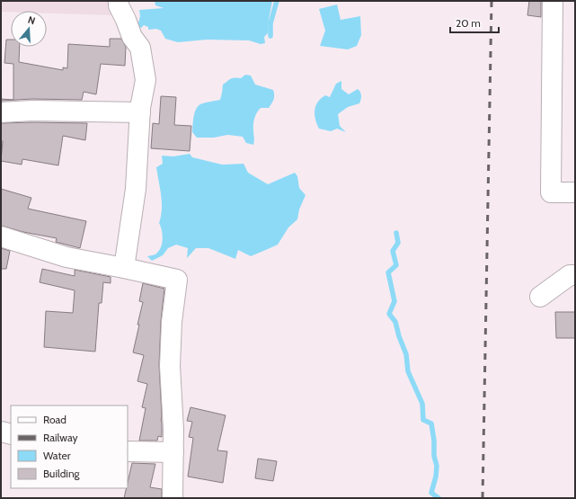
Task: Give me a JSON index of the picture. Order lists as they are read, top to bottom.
{
  "legend": [
    "Road",
    "Railway",
    "Water",
    "Building"
  ],
  "scale_bar": "20 m",
  "north": "top"
}
